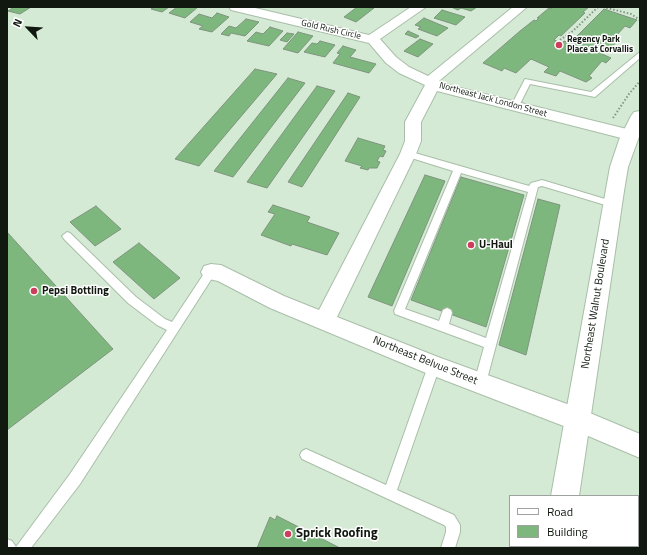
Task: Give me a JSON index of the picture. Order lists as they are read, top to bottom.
{
  "streets": {
    "main road": ["Northeast Walnut Boulevard"],
    "street": ["Gold Rush Circle", "Northeast Jack London Street", "Northeast Belvue Street"]
  },
  "crossings": [
    ["Gold Rush Circle", "Northeast Jack London Street"],
    ["Northeast Jack London Street", "Northeast Walnut Boulevard"],
    ["Northeast Walnut Boulevard", "Northeast Belvue Street"]
  ],
  "places": [
    "Regency Park Place at Corvallis",
    "U-Haul",
    "Pepsi Bottling",
    "Sprick Roofing"
  ],
  "legend": ["Road", "Building"],
  "north": "top left"
}
